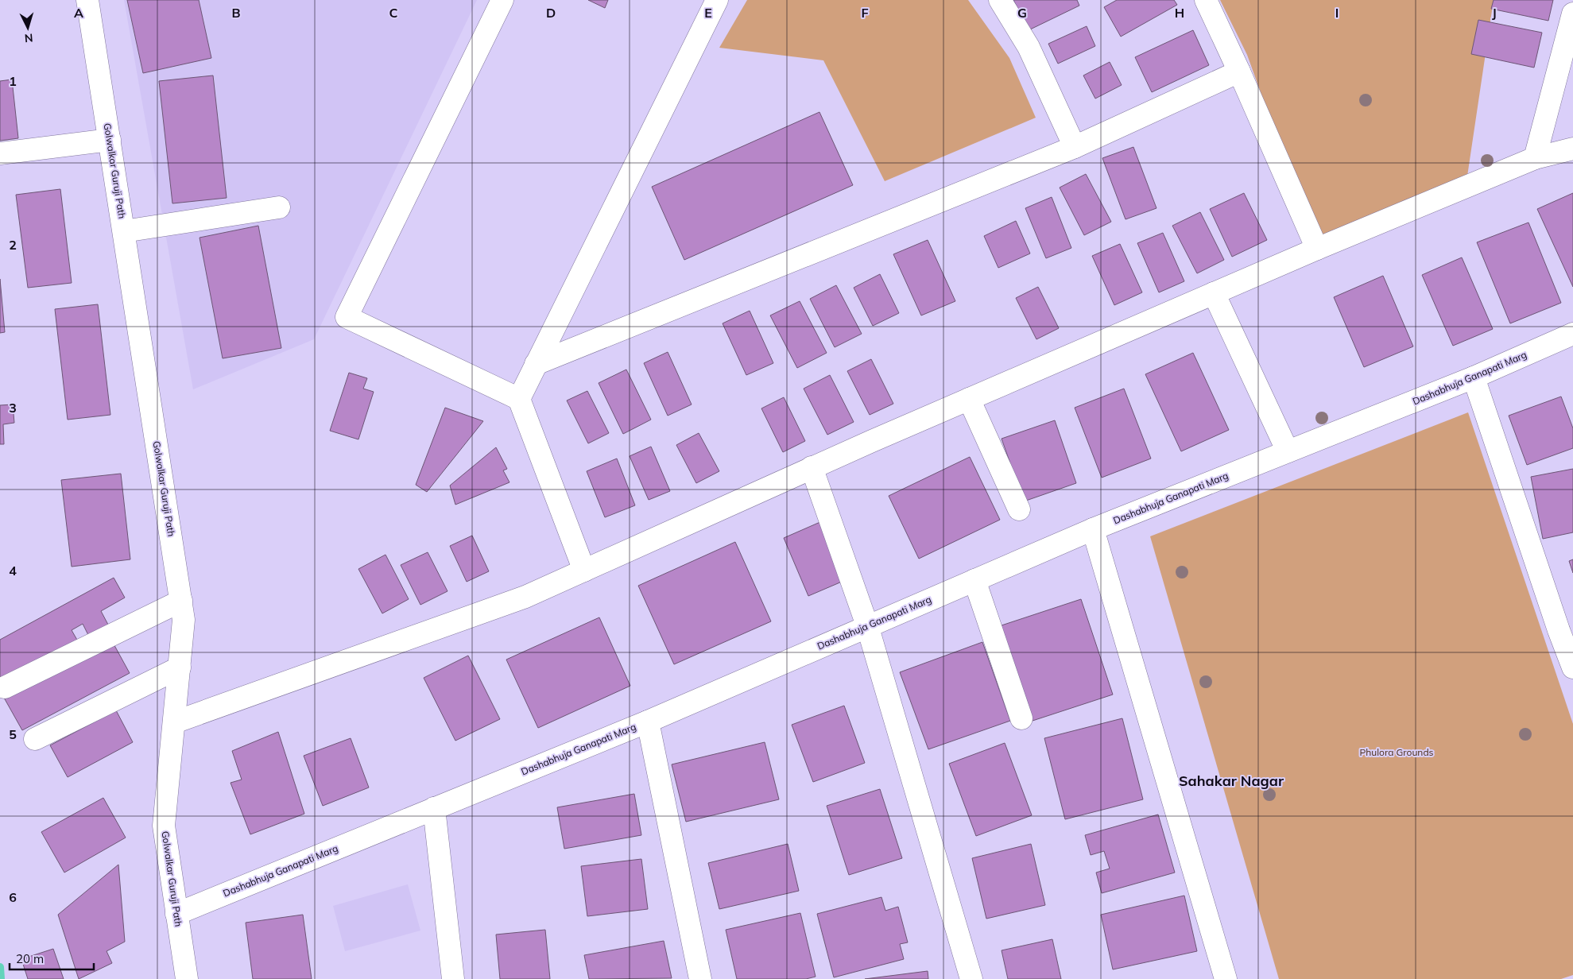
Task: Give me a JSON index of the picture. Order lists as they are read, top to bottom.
{
  "streets": {
    "street": ["Golwalkar Guruji Path", "Dashabhuja Ganapati Marg"]
  },
  "crossings": [
    ["Golwalkar Guruji Path", "Dashabhuja Ganapati Marg"]
  ],
  "districts": ["Sahakar Nagar"],
  "parks": ["Phulora Grounds"],
  "scale_bar": "20 m",
  "north": "bottom",
  "grid": {
    "columns": [
      "A",
      "B",
      "C",
      "D",
      "E",
      "F",
      "G",
      "H",
      "I",
      "J"
    ],
    "rows": [
      "1",
      "2",
      "3",
      "4",
      "5",
      "6"
    ]
  }
}
